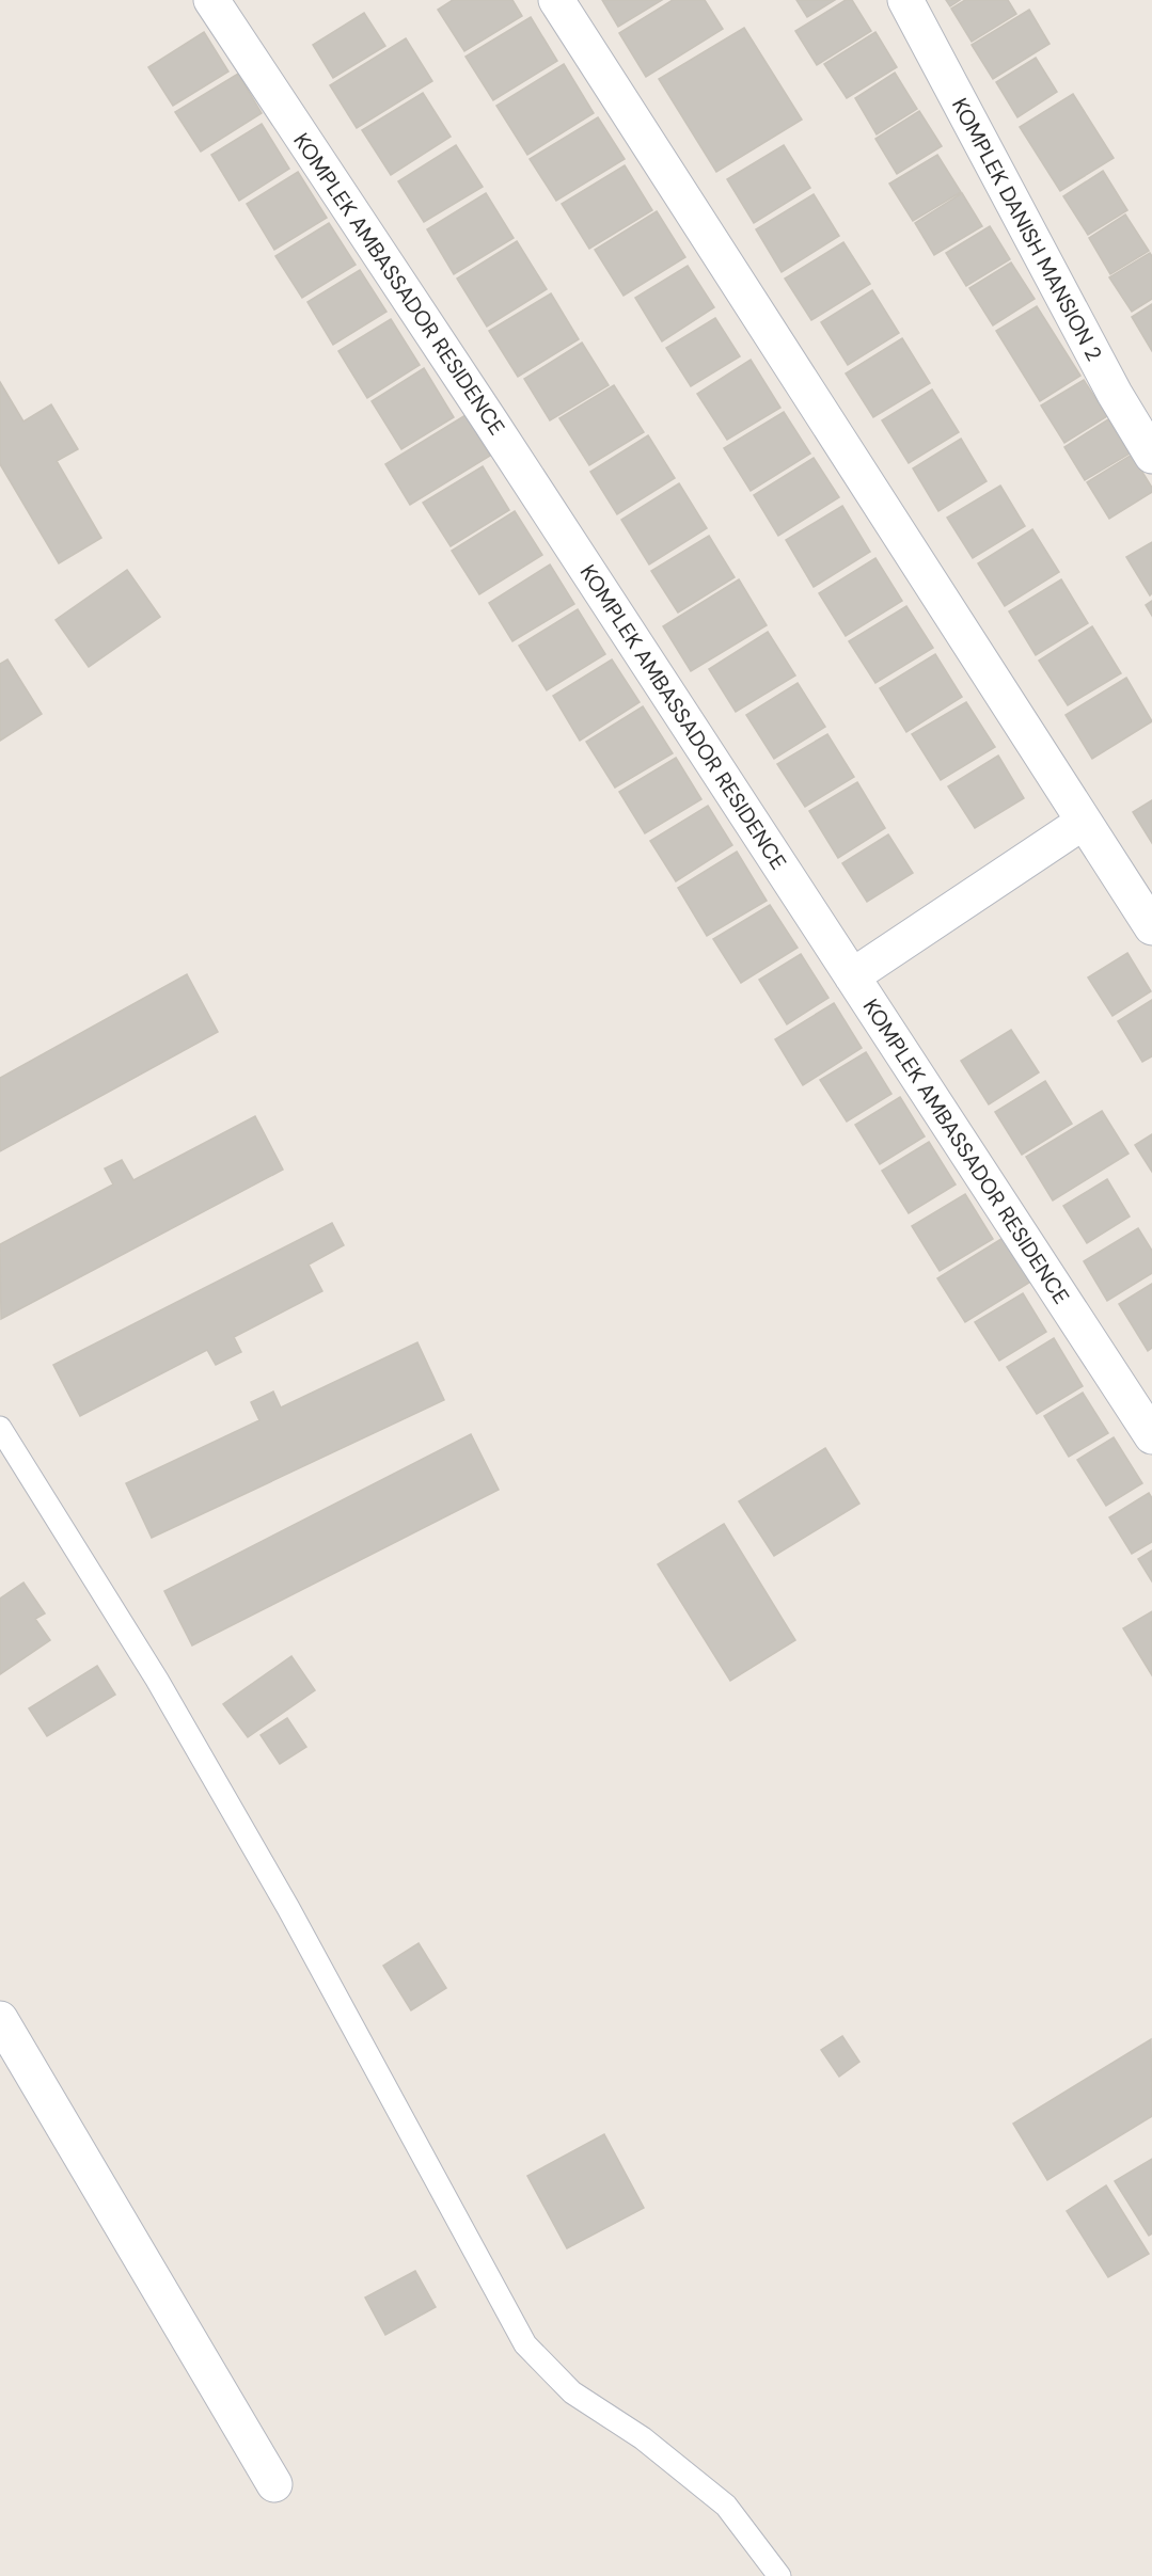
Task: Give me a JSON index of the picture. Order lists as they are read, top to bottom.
{
  "streets": {
    "street": ["KOMPLEK DANISH MANSION 2", "KOMPLEK AMBASSADOR RESIDENCE"]
  }
}
